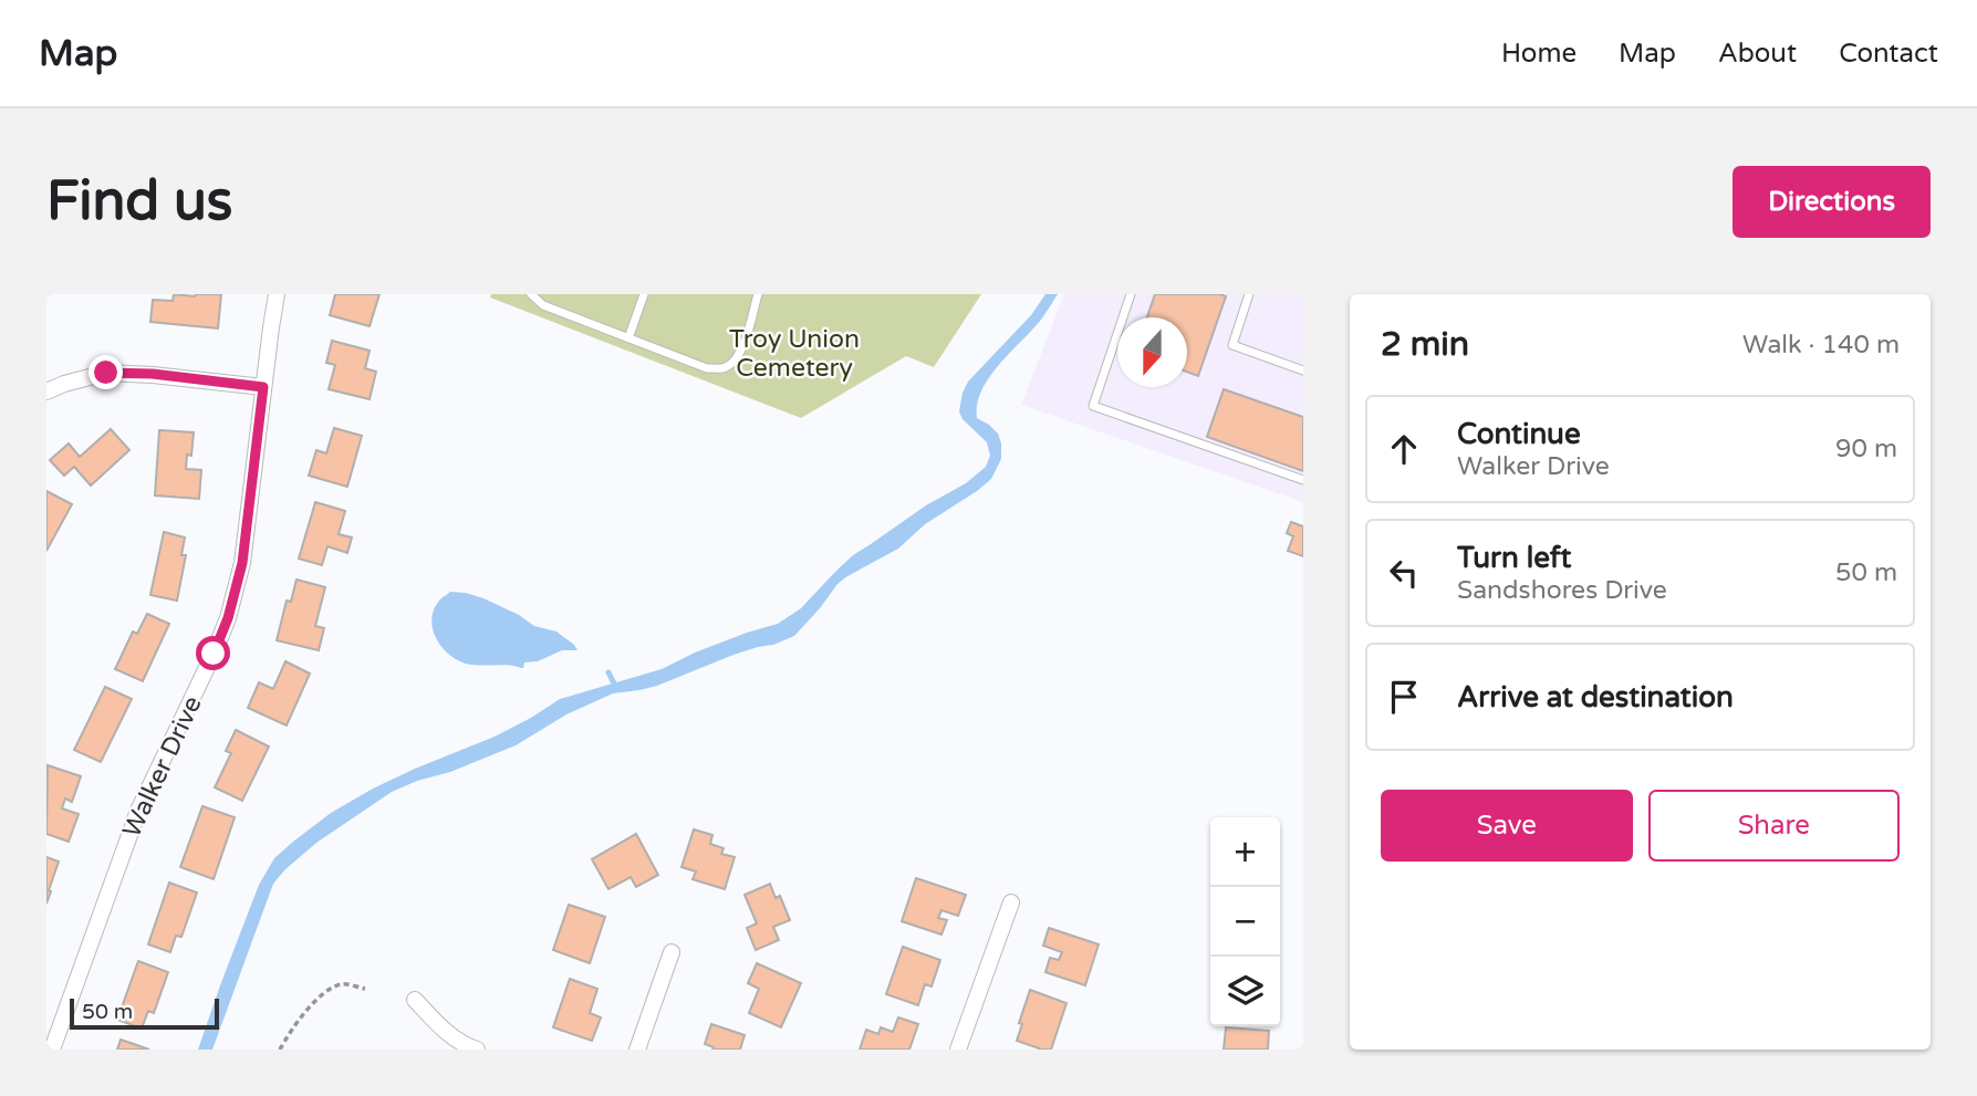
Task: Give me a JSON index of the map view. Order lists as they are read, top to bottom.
{
  "streets": {
    "street": ["Walker Drive"]
  },
  "parks": ["Troy Union Cemetery"],
  "scale_bar": "50 m",
  "north": "bottom",
  "page": {
    "header": "Map",
    "nav": [
      "Home",
      "Map",
      "About",
      "Contact"
    ],
    "buttons": [
      "Directions",
      ["Save", "Share"]
    ],
    "title": "Find us",
    "heading": ["2 min", "Walk · 140 m"],
    "list": [
      ["Continue", "Walker Drive", "90 m"],
      ["Turn left", "Sandshores Drive", "50 m"],
      "Arrive at destination"
    ],
    "map_buttons": ["+", "−"],
    "scale": "50 m"
  }
}
